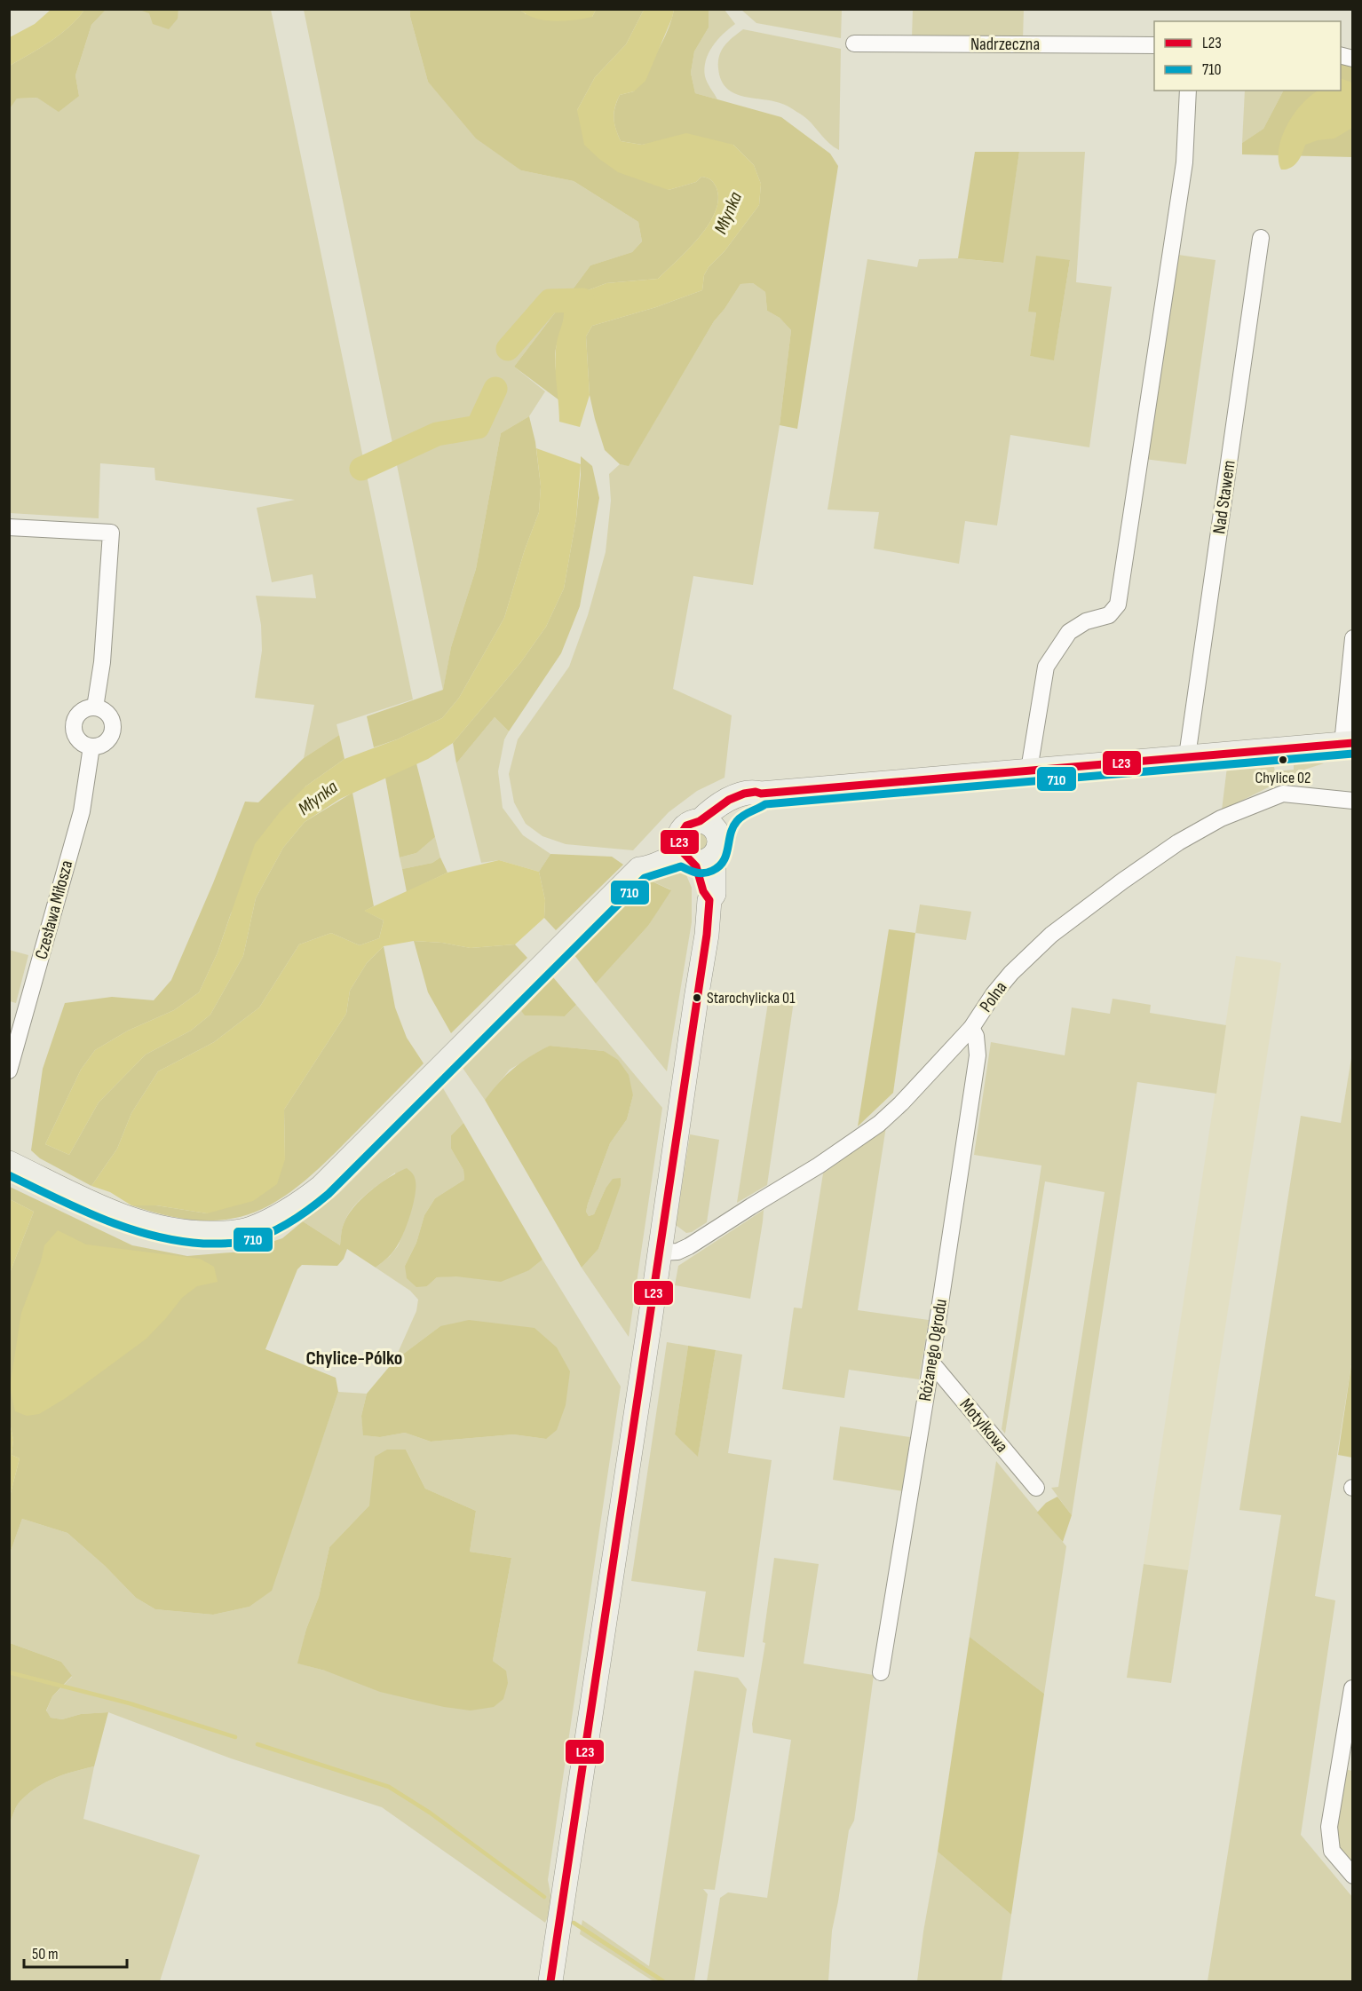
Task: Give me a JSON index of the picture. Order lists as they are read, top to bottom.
{
  "streets": {
    "street": [
      "Nadrzeczna",
      "Nad Stawem",
      "Czesława Miłosza",
      "Polna",
      "Różanego Ogrodu",
      "Motylkowa"
    ]
  },
  "crossings": [
    ["Polna", "Różanego Ogrodu"],
    ["Różanego Ogrodu", "Motylkowa"]
  ],
  "districts": ["Chylice-Pólko"],
  "water": ["Młynka"],
  "places": ["Chylice 02", "Starochylicka 01"],
  "lines": ["transit line L23", "transit line 710"],
  "legend": ["L23", "710"],
  "scale_bar": "50 m"
}
